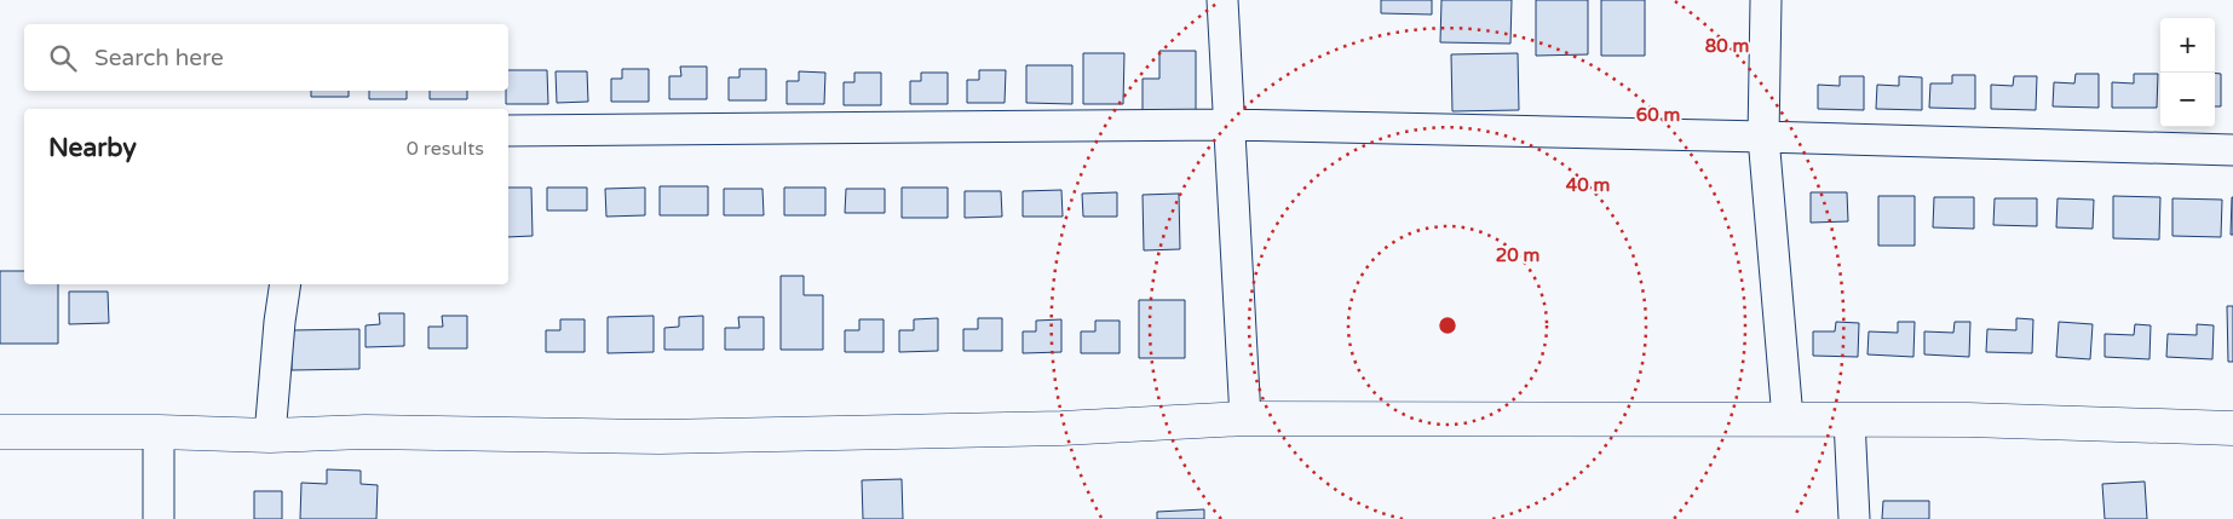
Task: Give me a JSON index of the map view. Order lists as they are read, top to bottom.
{
  "page": {
    "map_buttons": ["+", "−"],
    "search": "Search here",
    "heading": ["Nearby", "0 results"]
  },
  "rings": [
    "80 m",
    "60 m",
    "40 m",
    "20 m"
  ]
}
